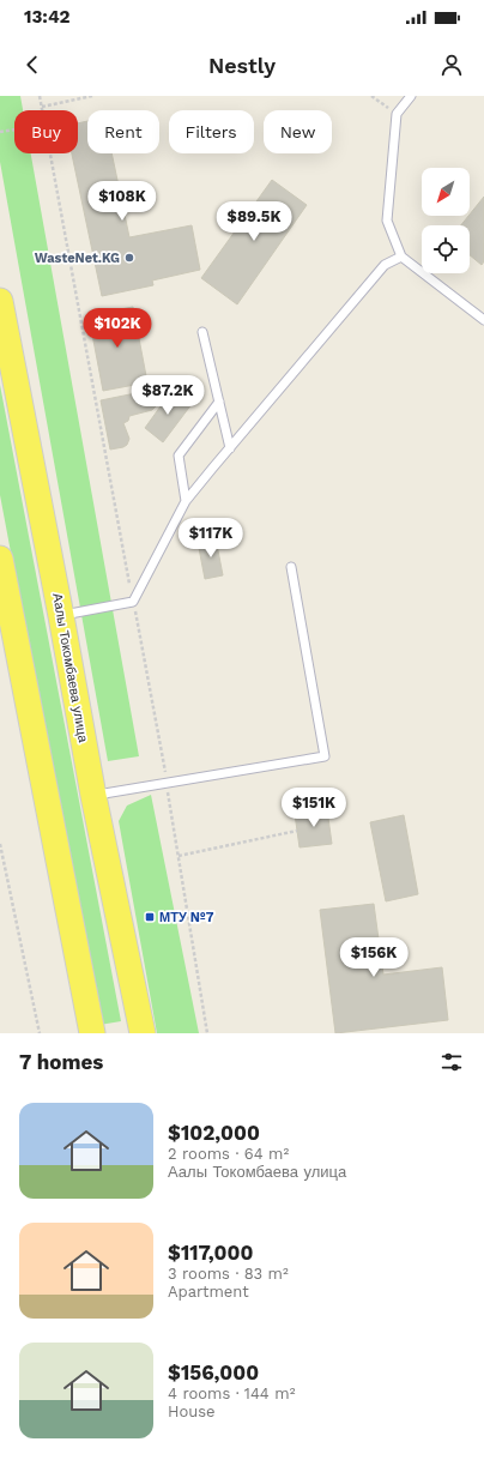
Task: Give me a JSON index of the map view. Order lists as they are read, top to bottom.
{
  "streets": {
    "main road": ["Аалы Токомбаева улица"]
  },
  "places": {
    "other": ["WasteNet.KG"],
    "transit": ["МТУ №7"]
  },
  "north": "bottom left",
  "page": {
    "status": "13:42",
    "header": "Nestly",
    "chip": [
      "Buy",
      "Rent",
      "Filters",
      "New"
    ],
    "price": [
      "$108K",
      "$89.5K",
      "$102K",
      "$87.2K",
      "$117K",
      "$151K",
      "$156K"
    ],
    "heading": "7 homes",
    "list": [
      {
        "name": "$102,000",
        "note": "2 rooms · 64 m² · Аалы Токомбаева улица"
      },
      {
        "name": "$117,000",
        "note": "3 rooms · 83 m² · Apartment"
      },
      {
        "name": "$156,000",
        "note": "4 rooms · 144 m² · House"
      }
    ]
  }
}
